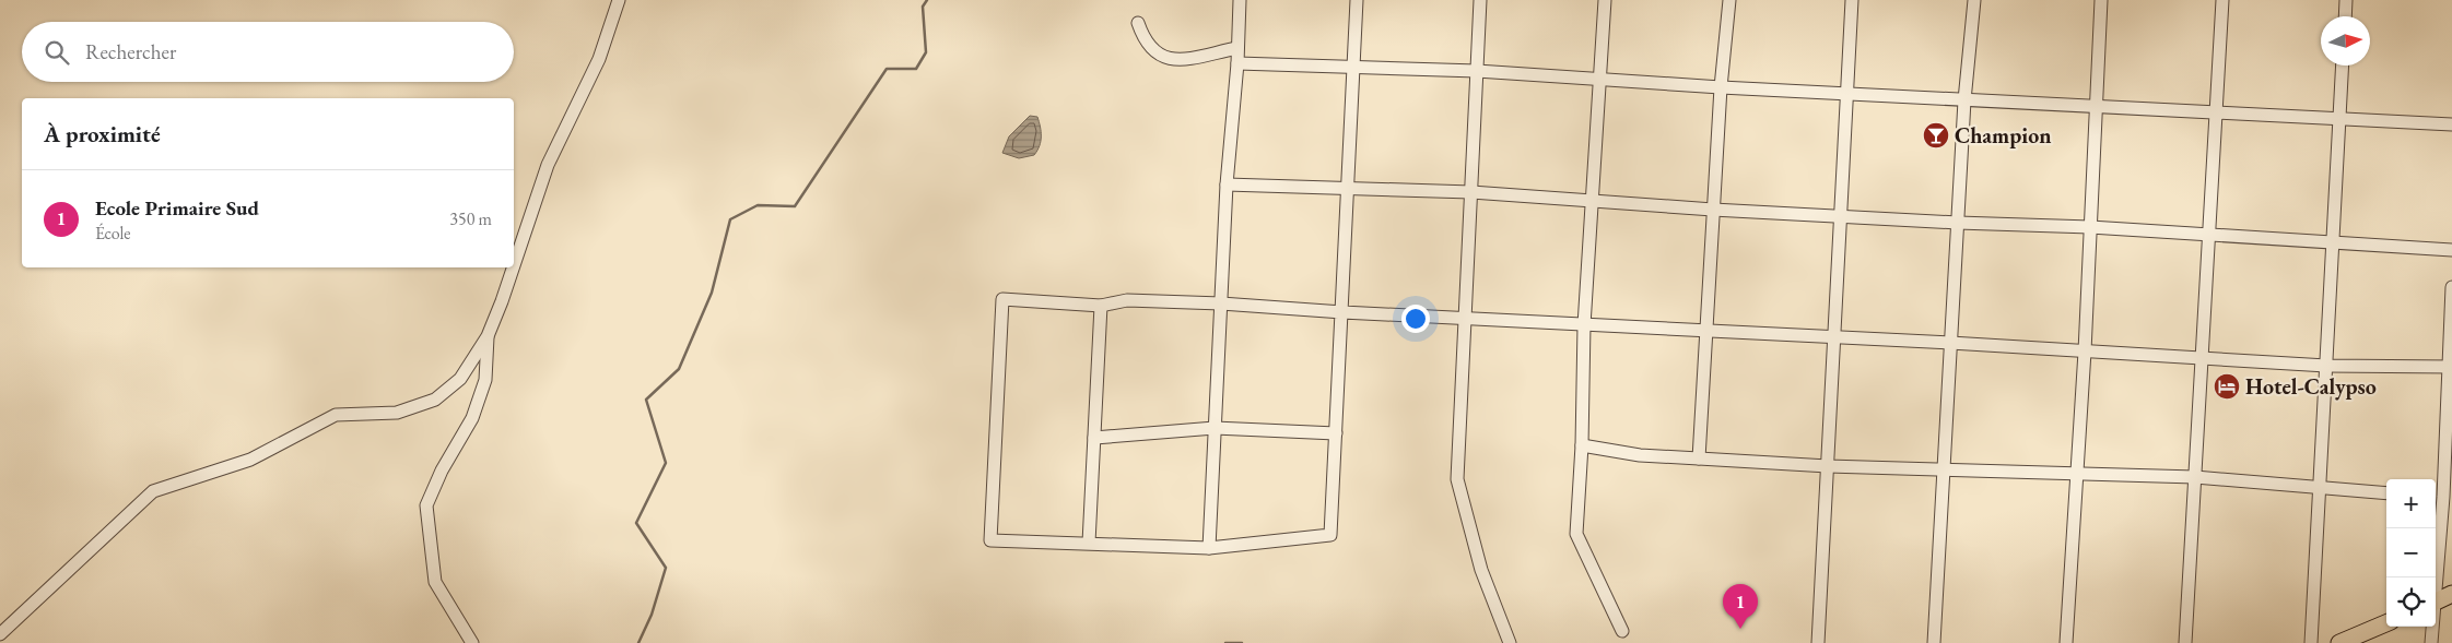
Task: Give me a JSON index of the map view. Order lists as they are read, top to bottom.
{
  "places": {
    "bar": ["Champion"],
    "hotel": ["Hotel-Calypso"]
  },
  "north": "right",
  "page": {
    "search": "Rechercher",
    "heading": "À proximité",
    "list": [
      {
        "mark": "1",
        "name": "Ecole Primaire Sud",
        "note": "École",
        "value": "350 m"
      }
    ],
    "map_buttons": ["+", "−"],
    "pins": "1"
  }
}
